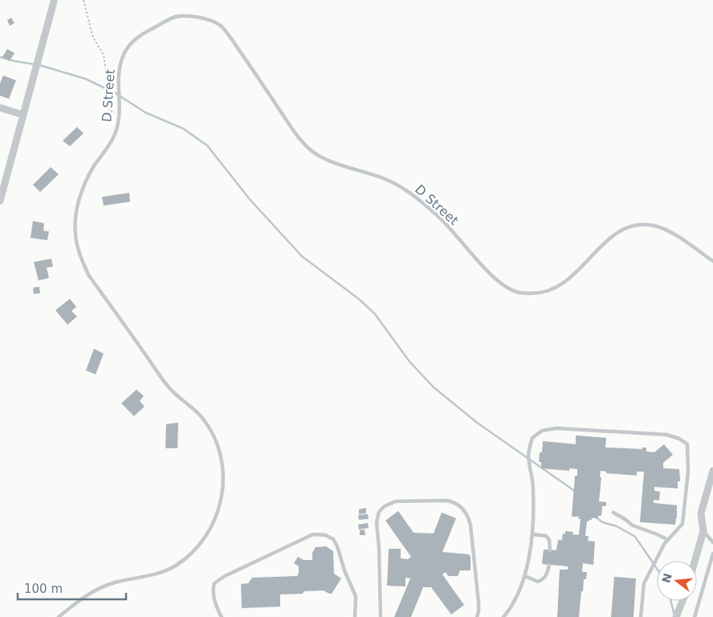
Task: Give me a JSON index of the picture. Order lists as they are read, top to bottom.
{
  "streets": {
    "lane": ["D Street"]
  },
  "scale_bar": "100 m",
  "north": "left"
}
